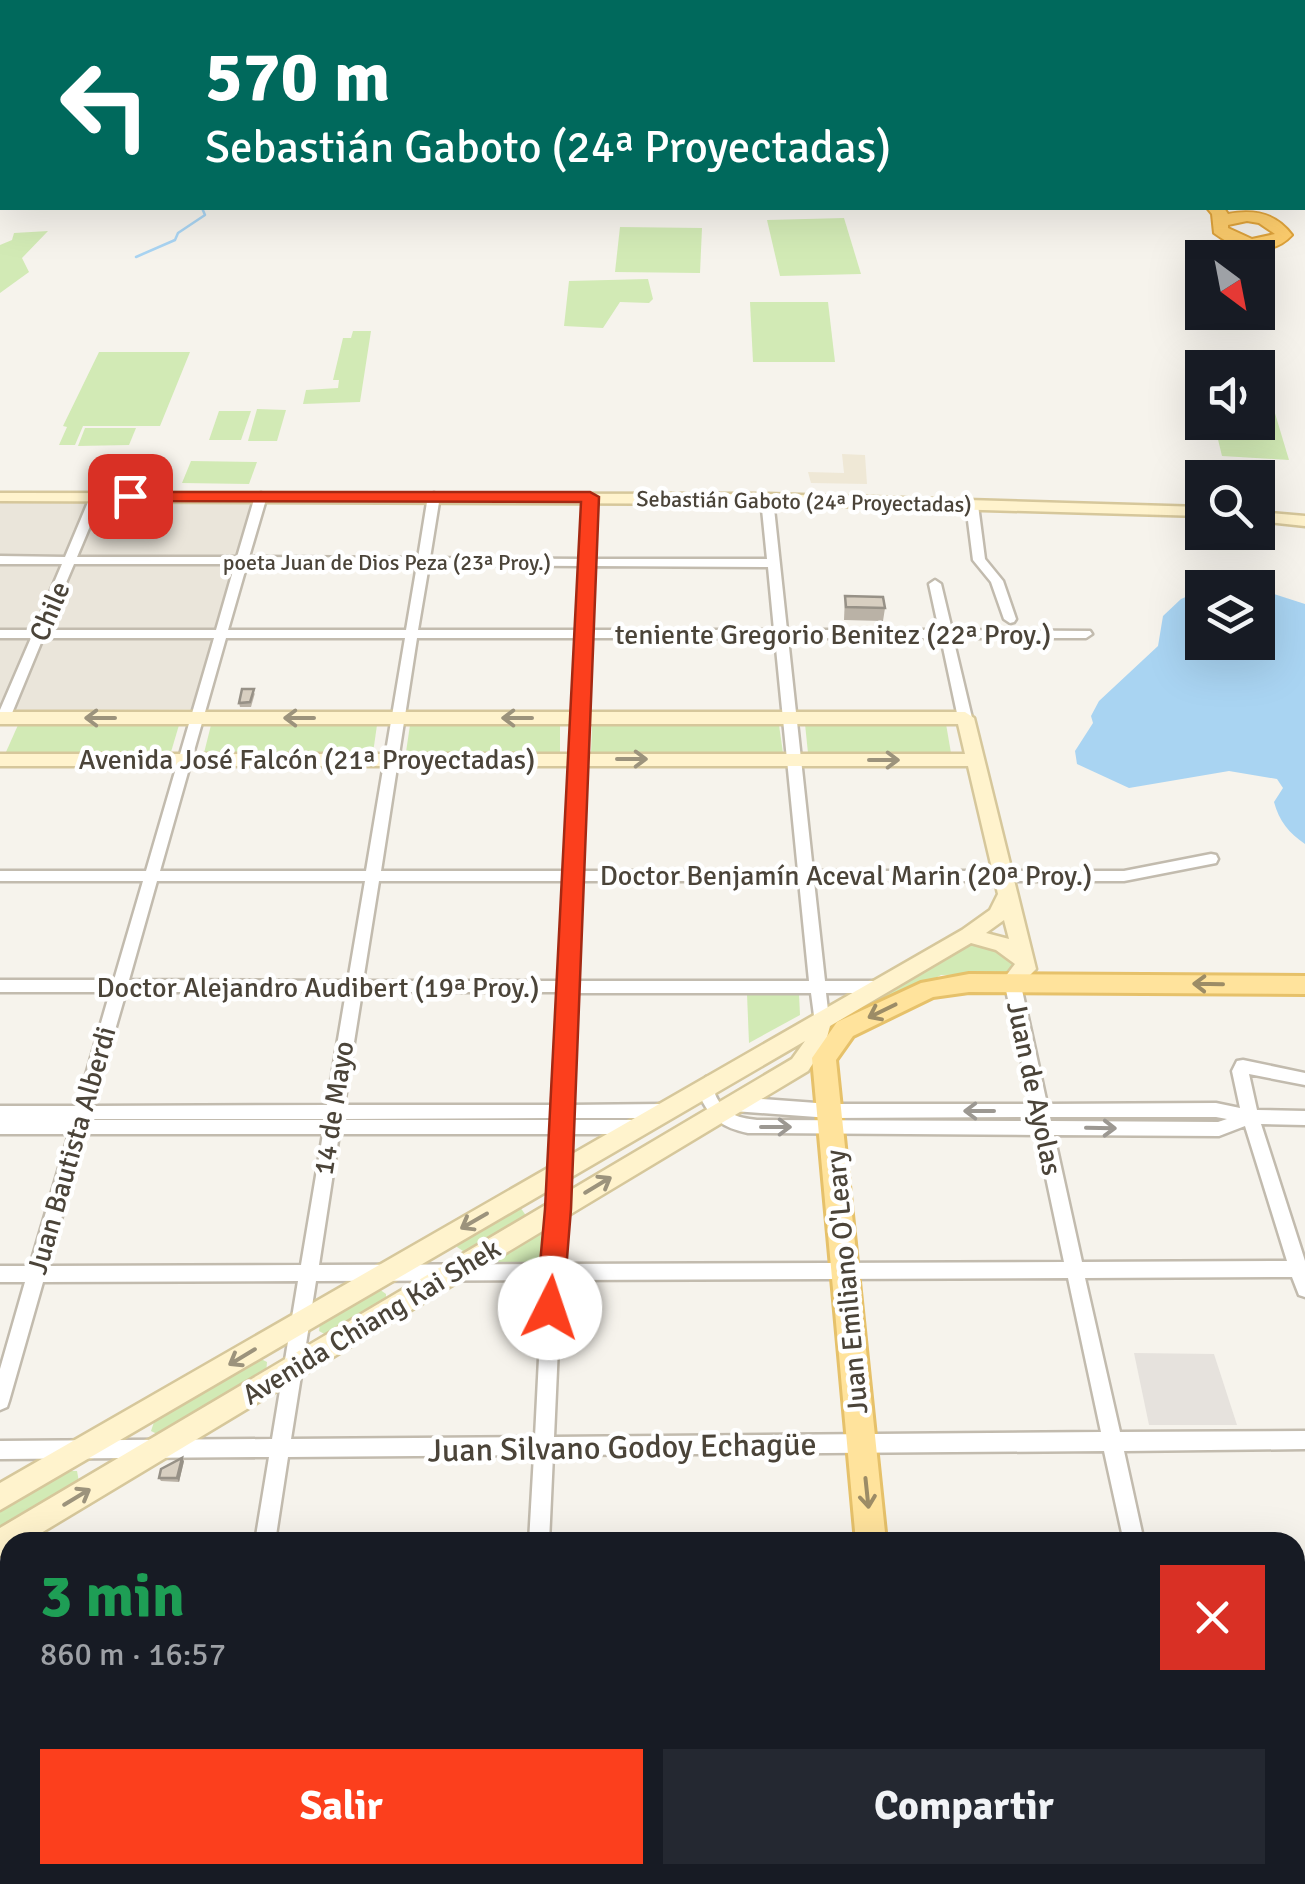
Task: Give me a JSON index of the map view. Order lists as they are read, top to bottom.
{
  "streets": {
    "main road": ["Juan Emiliano O'Leary", "Avenida Chiang Kai Shek"],
    "street": [
      "Sebastián Gaboto (24ª Proyectadas)",
      "poeta Juan de Dios Peza (23ª Proy.)",
      "Chile",
      "teniente Gregorio Benitez (22ª Proy.)",
      "Avenida José Falcón (21ª Proyectadas)",
      "Doctor Benjamín Aceval Marin (20ª Proy.)",
      "Doctor Alejandro Audibert (19ª Proy.)",
      "Juan de Ayolas",
      "14 de Mayo",
      "Juan Bautista Alberdi",
      "Juan Silvano Godoy Echagüe"
    ]
  },
  "crossings": [
    ["Sebastián Gaboto (24ª Proyectadas)", "14 de Mayo"],
    ["Sebastián Gaboto (24ª Proyectadas)", "Juan Bautista Alberdi"],
    ["Sebastián Gaboto (24ª Proyectadas)", "Juan Emiliano O'Leary"],
    ["poeta Juan de Dios Peza (23ª Proy.)", "Chile"],
    ["poeta Juan de Dios Peza (23ª Proy.)", "14 de Mayo"],
    ["poeta Juan de Dios Peza (23ª Proy.)", "Juan Bautista Alberdi"],
    ["poeta Juan de Dios Peza (23ª Proy.)", "Juan Emiliano O'Leary"],
    ["Chile", "teniente Gregorio Benitez (22ª Proy.)"],
    ["Chile", "Avenida José Falcón (21ª Proyectadas)"],
    ["teniente Gregorio Benitez (22ª Proy.)", "Juan de Ayolas"],
    ["teniente Gregorio Benitez (22ª Proy.)", "14 de Mayo"],
    ["teniente Gregorio Benitez (22ª Proy.)", "Juan Bautista Alberdi"],
    ["teniente Gregorio Benitez (22ª Proy.)", "Juan Emiliano O'Leary"],
    ["Avenida José Falcón (21ª Proyectadas)", "Juan de Ayolas"],
    ["Avenida José Falcón (21ª Proyectadas)", "14 de Mayo"],
    ["Avenida José Falcón (21ª Proyectadas)", "Juan Bautista Alberdi"],
    ["Avenida José Falcón (21ª Proyectadas)", "Juan Emiliano O'Leary"],
    ["Doctor Benjamín Aceval Marin (20ª Proy.)", "Juan de Ayolas"],
    ["Doctor Benjamín Aceval Marin (20ª Proy.)", "14 de Mayo"],
    ["Doctor Benjamín Aceval Marin (20ª Proy.)", "Juan Bautista Alberdi"],
    ["Doctor Benjamín Aceval Marin (20ª Proy.)", "Juan Emiliano O'Leary"],
    ["Doctor Alejandro Audibert (19ª Proy.)", "14 de Mayo"],
    ["Doctor Alejandro Audibert (19ª Proy.)", "Juan Bautista Alberdi"],
    ["Doctor Alejandro Audibert (19ª Proy.)", "Juan Emiliano O'Leary"],
    ["Doctor Alejandro Audibert (19ª Proy.)", "Avenida Chiang Kai Shek"],
    ["Juan de Ayolas", "Avenida Chiang Kai Shek"],
    ["Juan de Ayolas", "Juan Silvano Godoy Echagüe"],
    ["14 de Mayo", "Avenida Chiang Kai Shek"],
    ["14 de Mayo", "Juan Silvano Godoy Echagüe"],
    ["Juan Emiliano O'Leary", "Avenida Chiang Kai Shek"],
    ["Juan Emiliano O'Leary", "Juan Silvano Godoy Echagüe"],
    ["Avenida Chiang Kai Shek", "Juan Silvano Godoy Echagüe"]
  ],
  "north": "bottom right",
  "page": {
    "turn": ["570 m", "Sebastián Gaboto (24ª Proyectadas)"],
    "heading": ["3 min", "860 m · 16:57"],
    "buttons": ["Salir", "Compartir"]
  }
}
